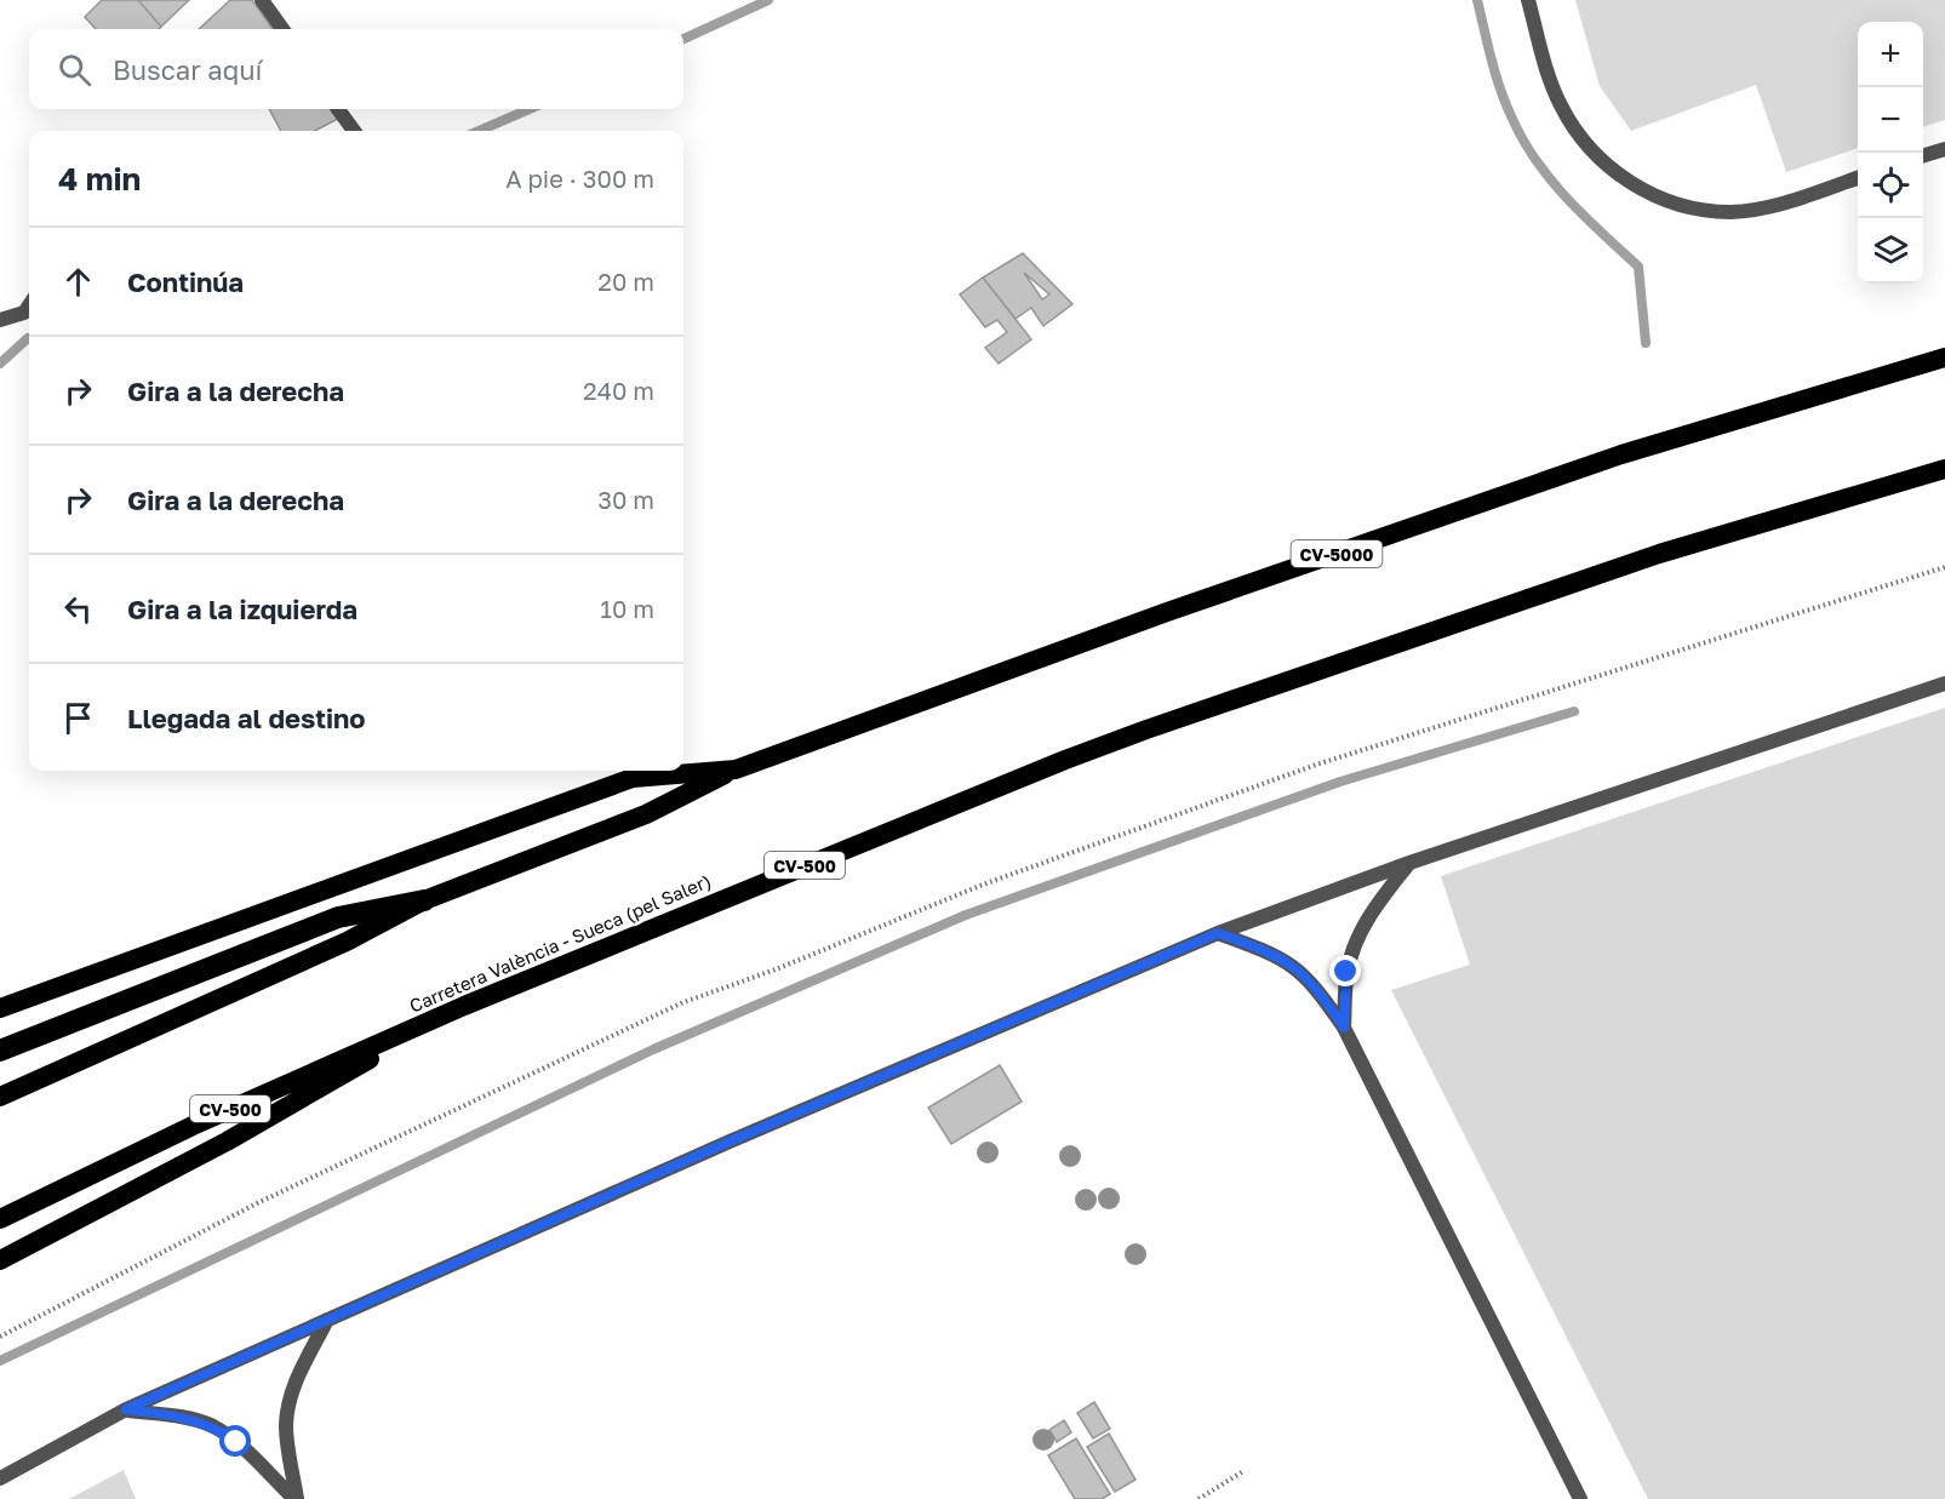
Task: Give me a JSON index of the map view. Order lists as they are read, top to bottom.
{
  "streets": {
    "highway": ["CV-5000", "CV-500", "Carretera València - Sueca (pel Saler)"]
  },
  "page": {
    "map_buttons": ["+", "−"],
    "search": "Buscar aquí",
    "heading": ["4 min", "A pie · 300 m"],
    "list": [
      ["Continúa", "20 m"],
      ["Gira a la derecha", "240 m"],
      ["Gira a la derecha", "30 m"],
      ["Gira a la izquierda", "10 m"],
      "Llegada al destino"
    ]
  }
}
